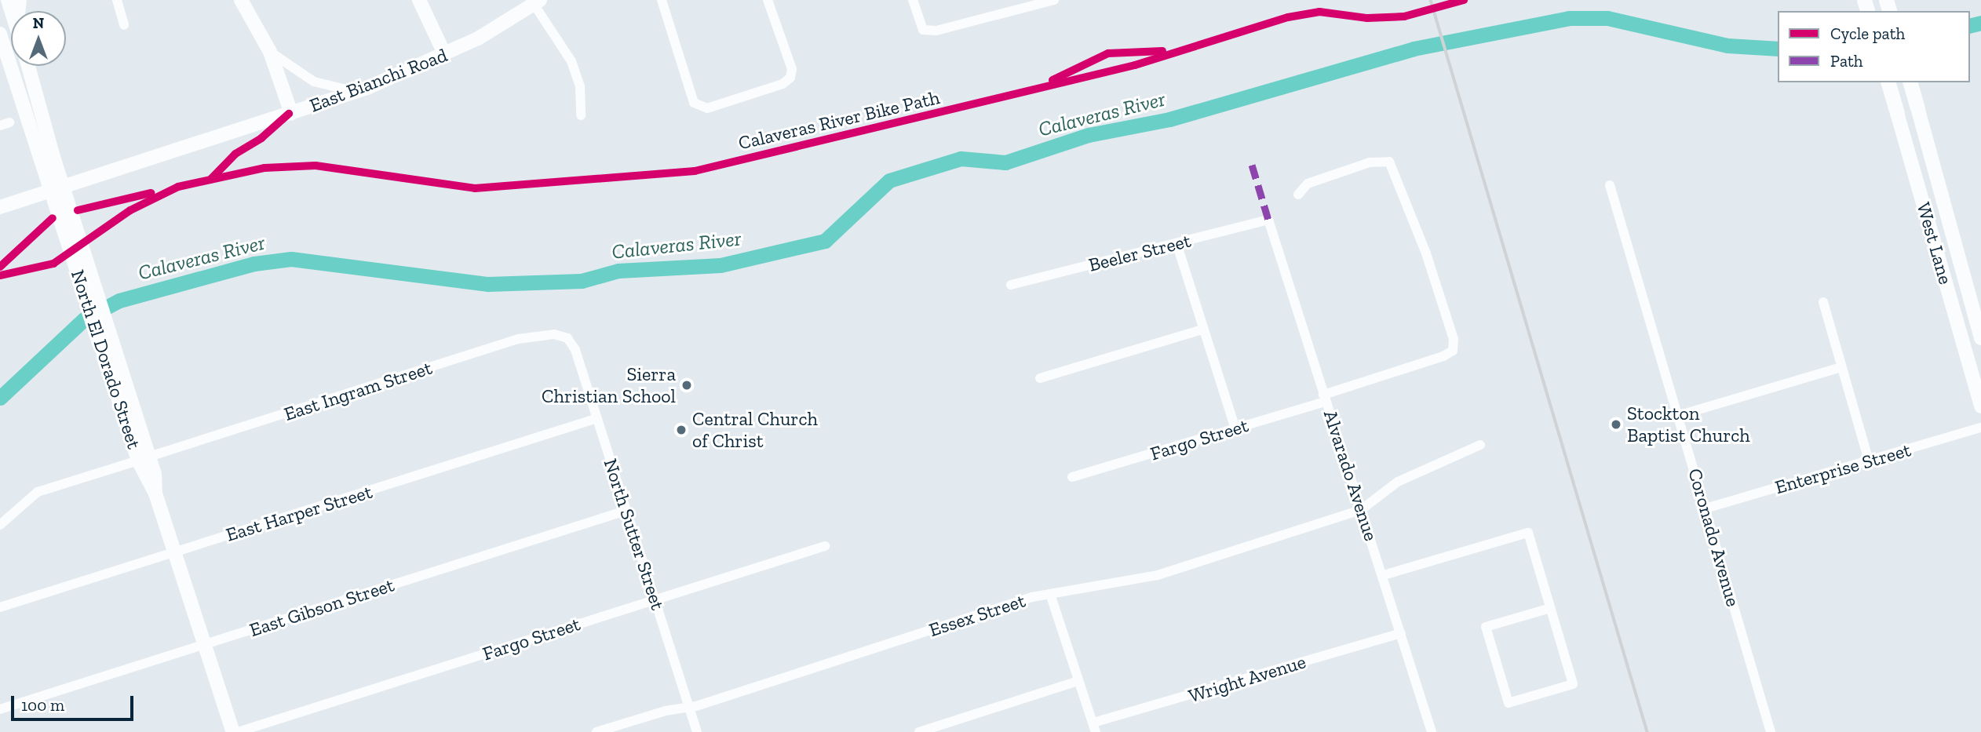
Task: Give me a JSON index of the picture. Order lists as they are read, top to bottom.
{
  "streets": {
    "main road": ["East Bianchi Road", "West Lane", "North El Dorado Street"],
    "street": [
      "Beeler Street",
      "East Ingram Street",
      "Fargo Street",
      "Enterprise Street",
      "Alvarado Avenue",
      "East Harper Street",
      "North Sutter Street",
      "Coronado Avenue",
      "East Gibson Street",
      "Essex Street",
      "Wright Avenue"
    ],
    "cycle path": ["Calaveras River Bike Path"]
  },
  "crossings": [
    ["Beeler Street", "Alvarado Avenue"],
    ["North El Dorado Street", "East Ingram Street"],
    ["North El Dorado Street", "East Harper Street"],
    ["North El Dorado Street", "East Gibson Street"],
    ["East Ingram Street", "North Sutter Street"],
    ["Fargo Street", "Alvarado Avenue"],
    ["Fargo Street", "North Sutter Street"],
    ["Enterprise Street", "Coronado Avenue"],
    ["Alvarado Avenue", "Essex Street"],
    ["Alvarado Avenue", "Wright Avenue"],
    ["East Harper Street", "North Sutter Street"],
    ["North Sutter Street", "East Gibson Street"],
    ["North Sutter Street", "Essex Street"]
  ],
  "water": ["Calaveras River"],
  "places": ["Sierra Christian School", "Stockton Baptist Church", "Central Church of Christ"],
  "legend": ["Cycle path", "Path"],
  "scale_bar": "100 m",
  "north": "top"
}
